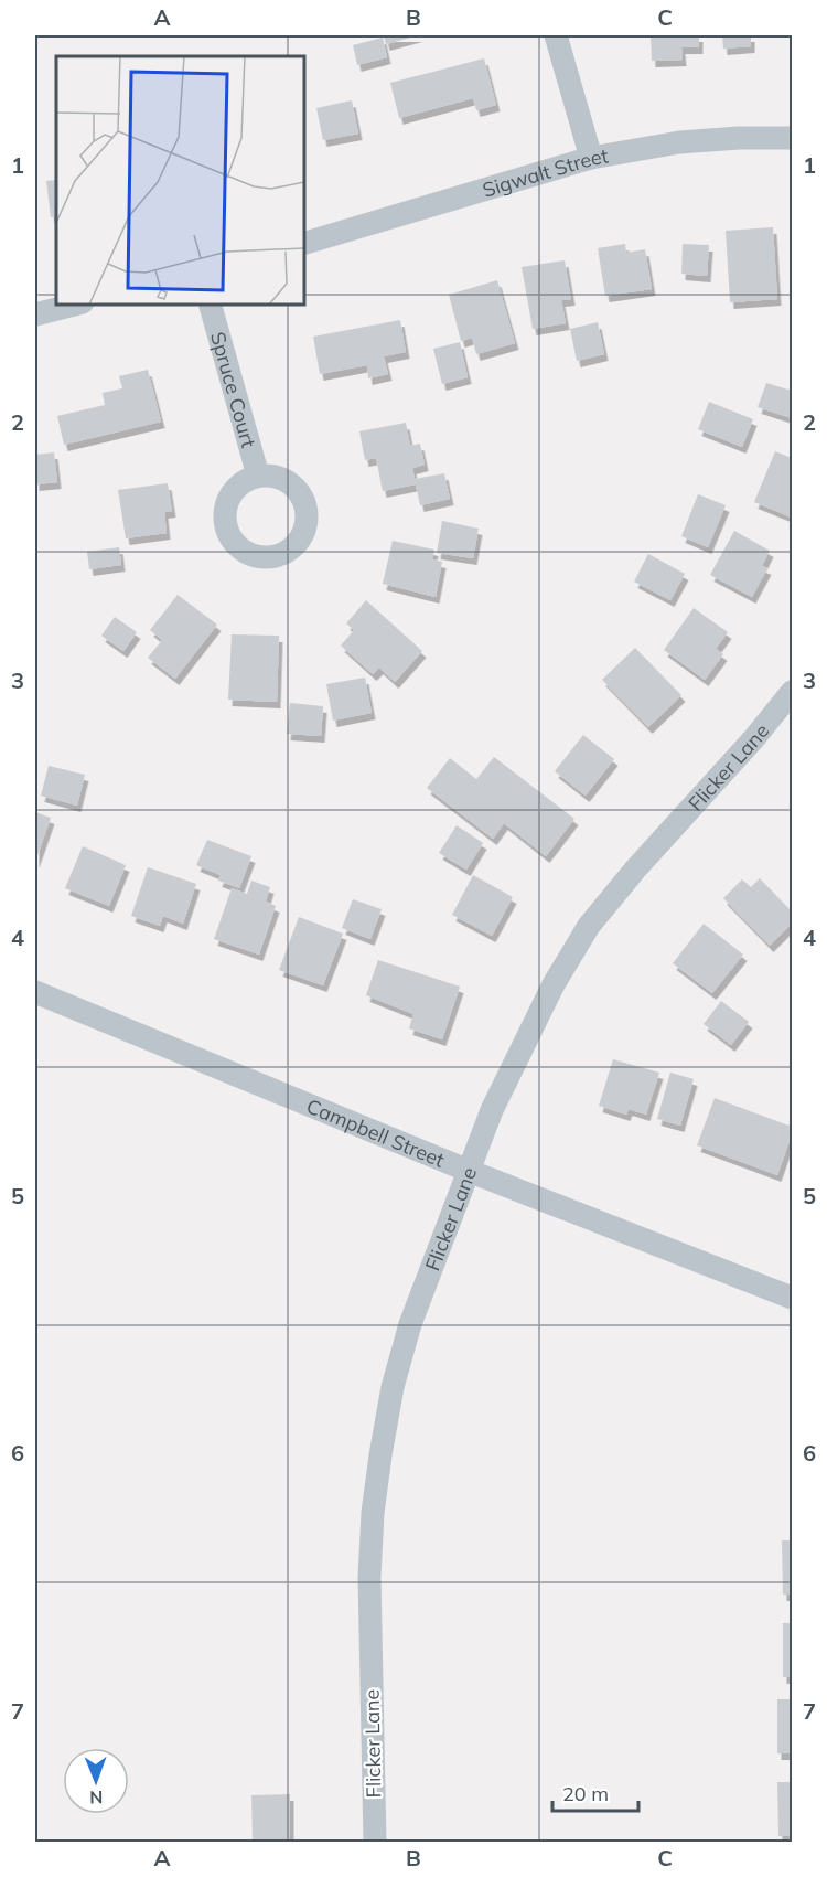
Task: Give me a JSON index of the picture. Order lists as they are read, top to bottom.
{
  "streets": {
    "street": [
      "Sigwalt Street",
      "Spruce Court",
      "Flicker Lane",
      "Campbell Street"
    ]
  },
  "crossings": [
    ["Flicker Lane", "Campbell Street"]
  ],
  "scale_bar": "20 m",
  "north": "bottom",
  "grid": {
    "columns": ["A", "B", "C"],
    "rows": [
      "1",
      "2",
      "3",
      "4",
      "5",
      "6",
      "7"
    ]
  }
}
